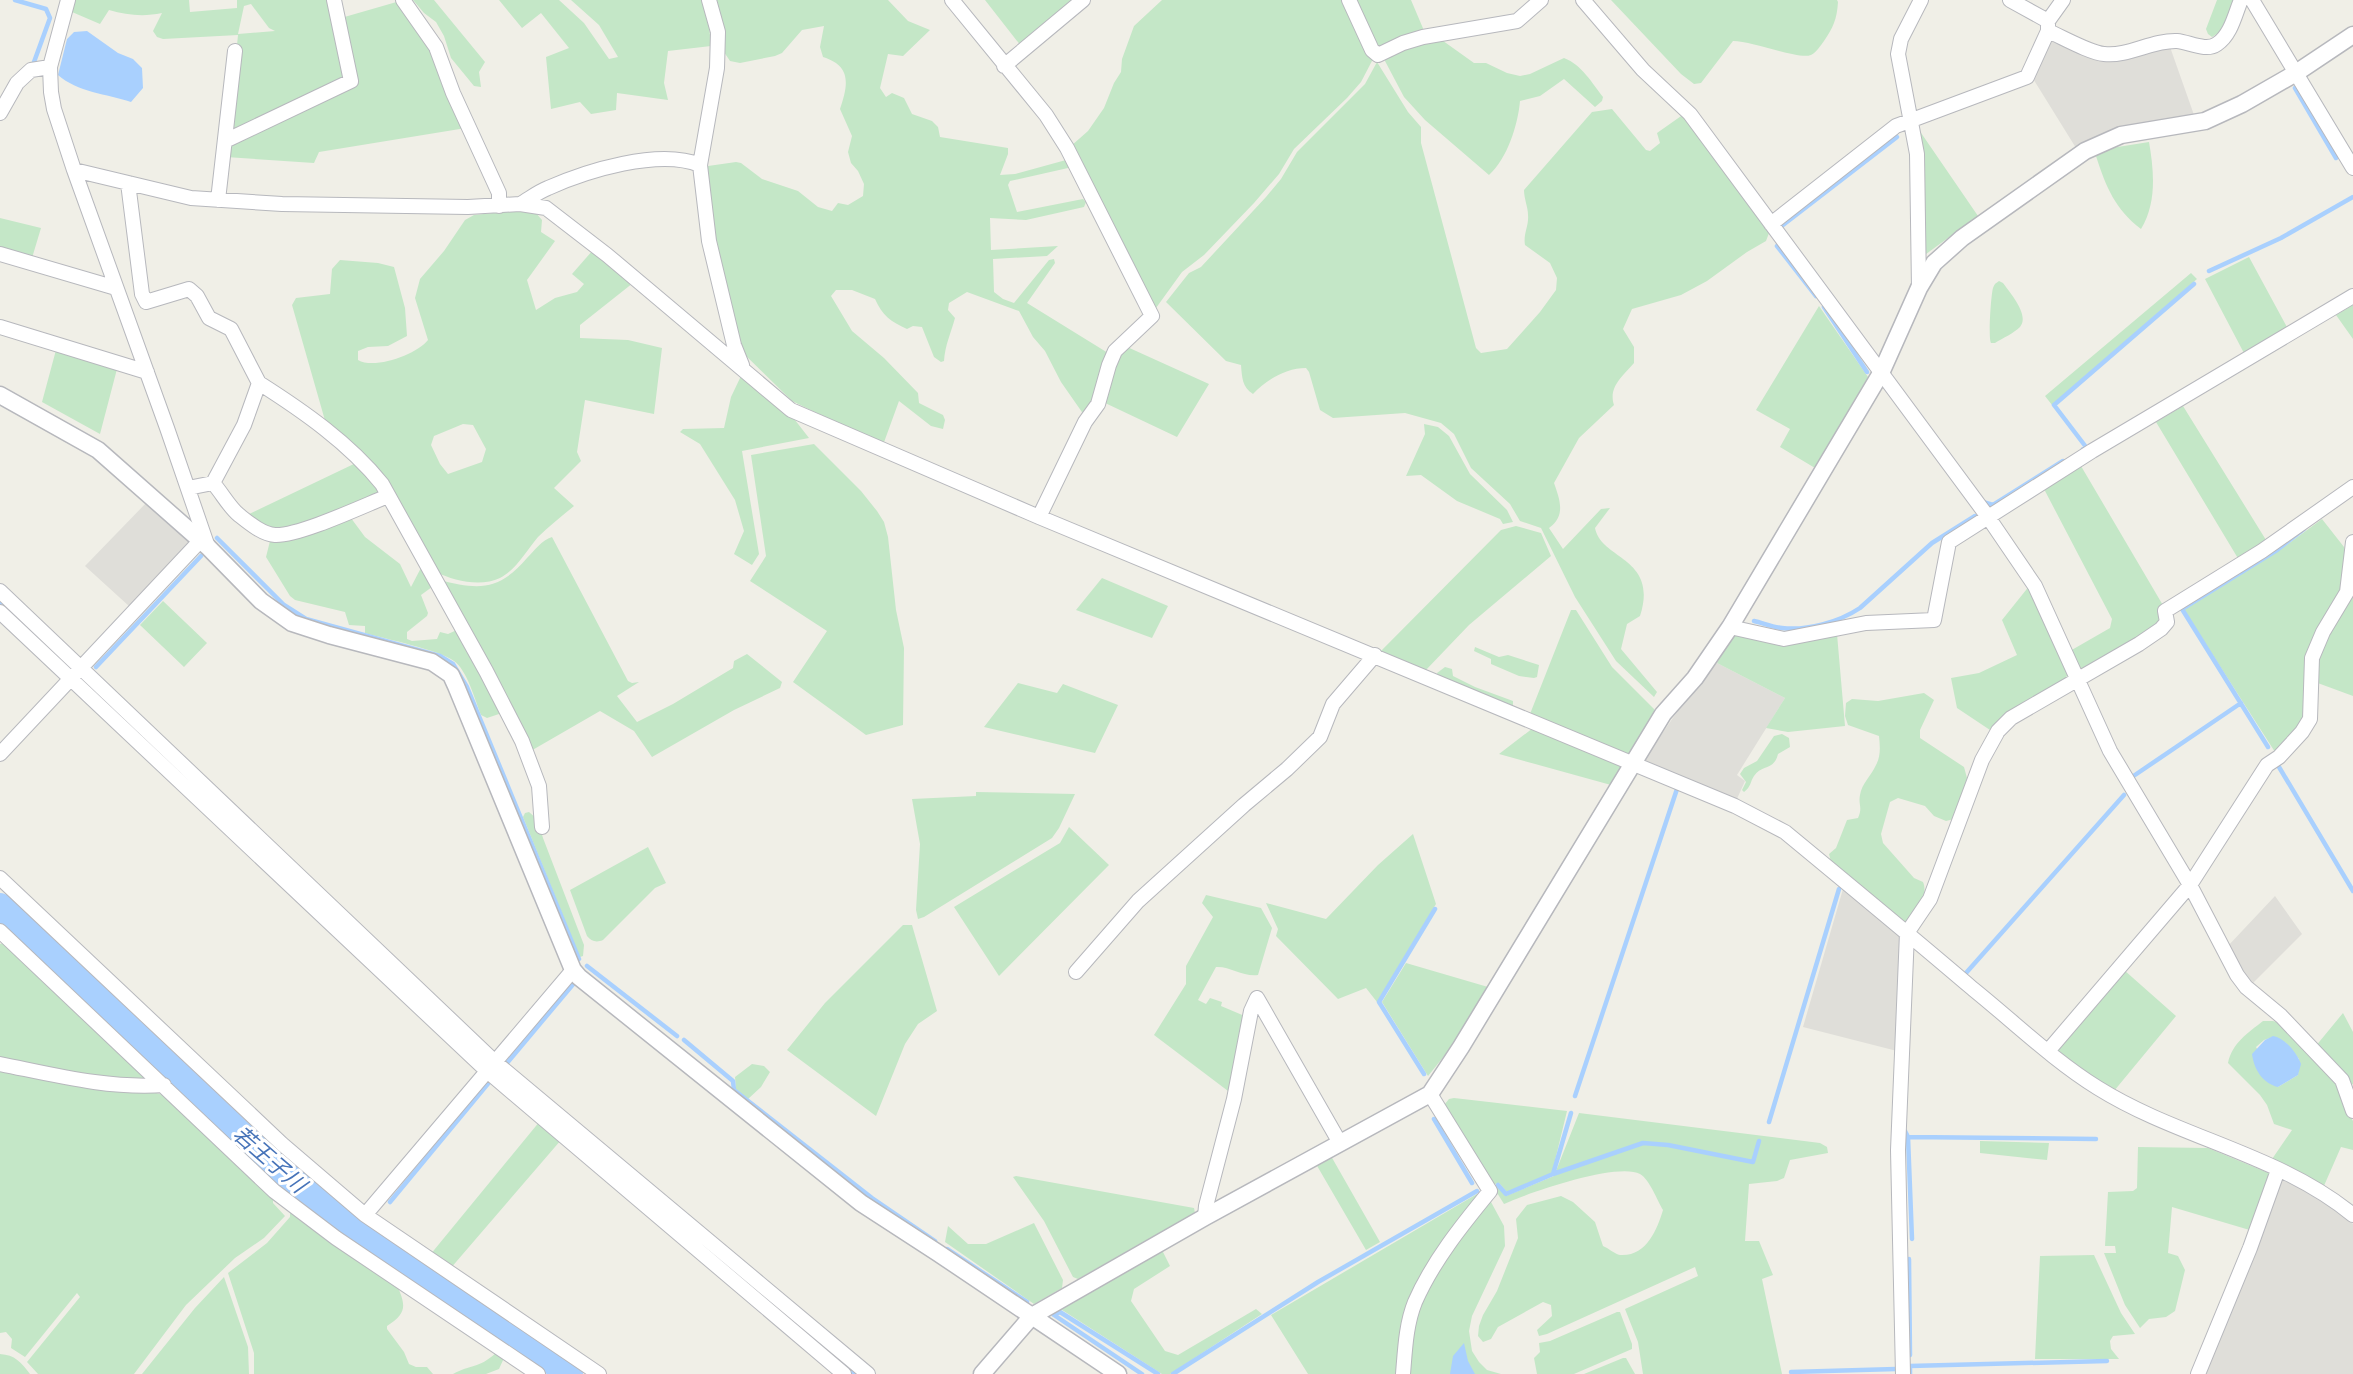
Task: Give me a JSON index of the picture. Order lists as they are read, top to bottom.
{
  "water": ["若王子川"]
}
